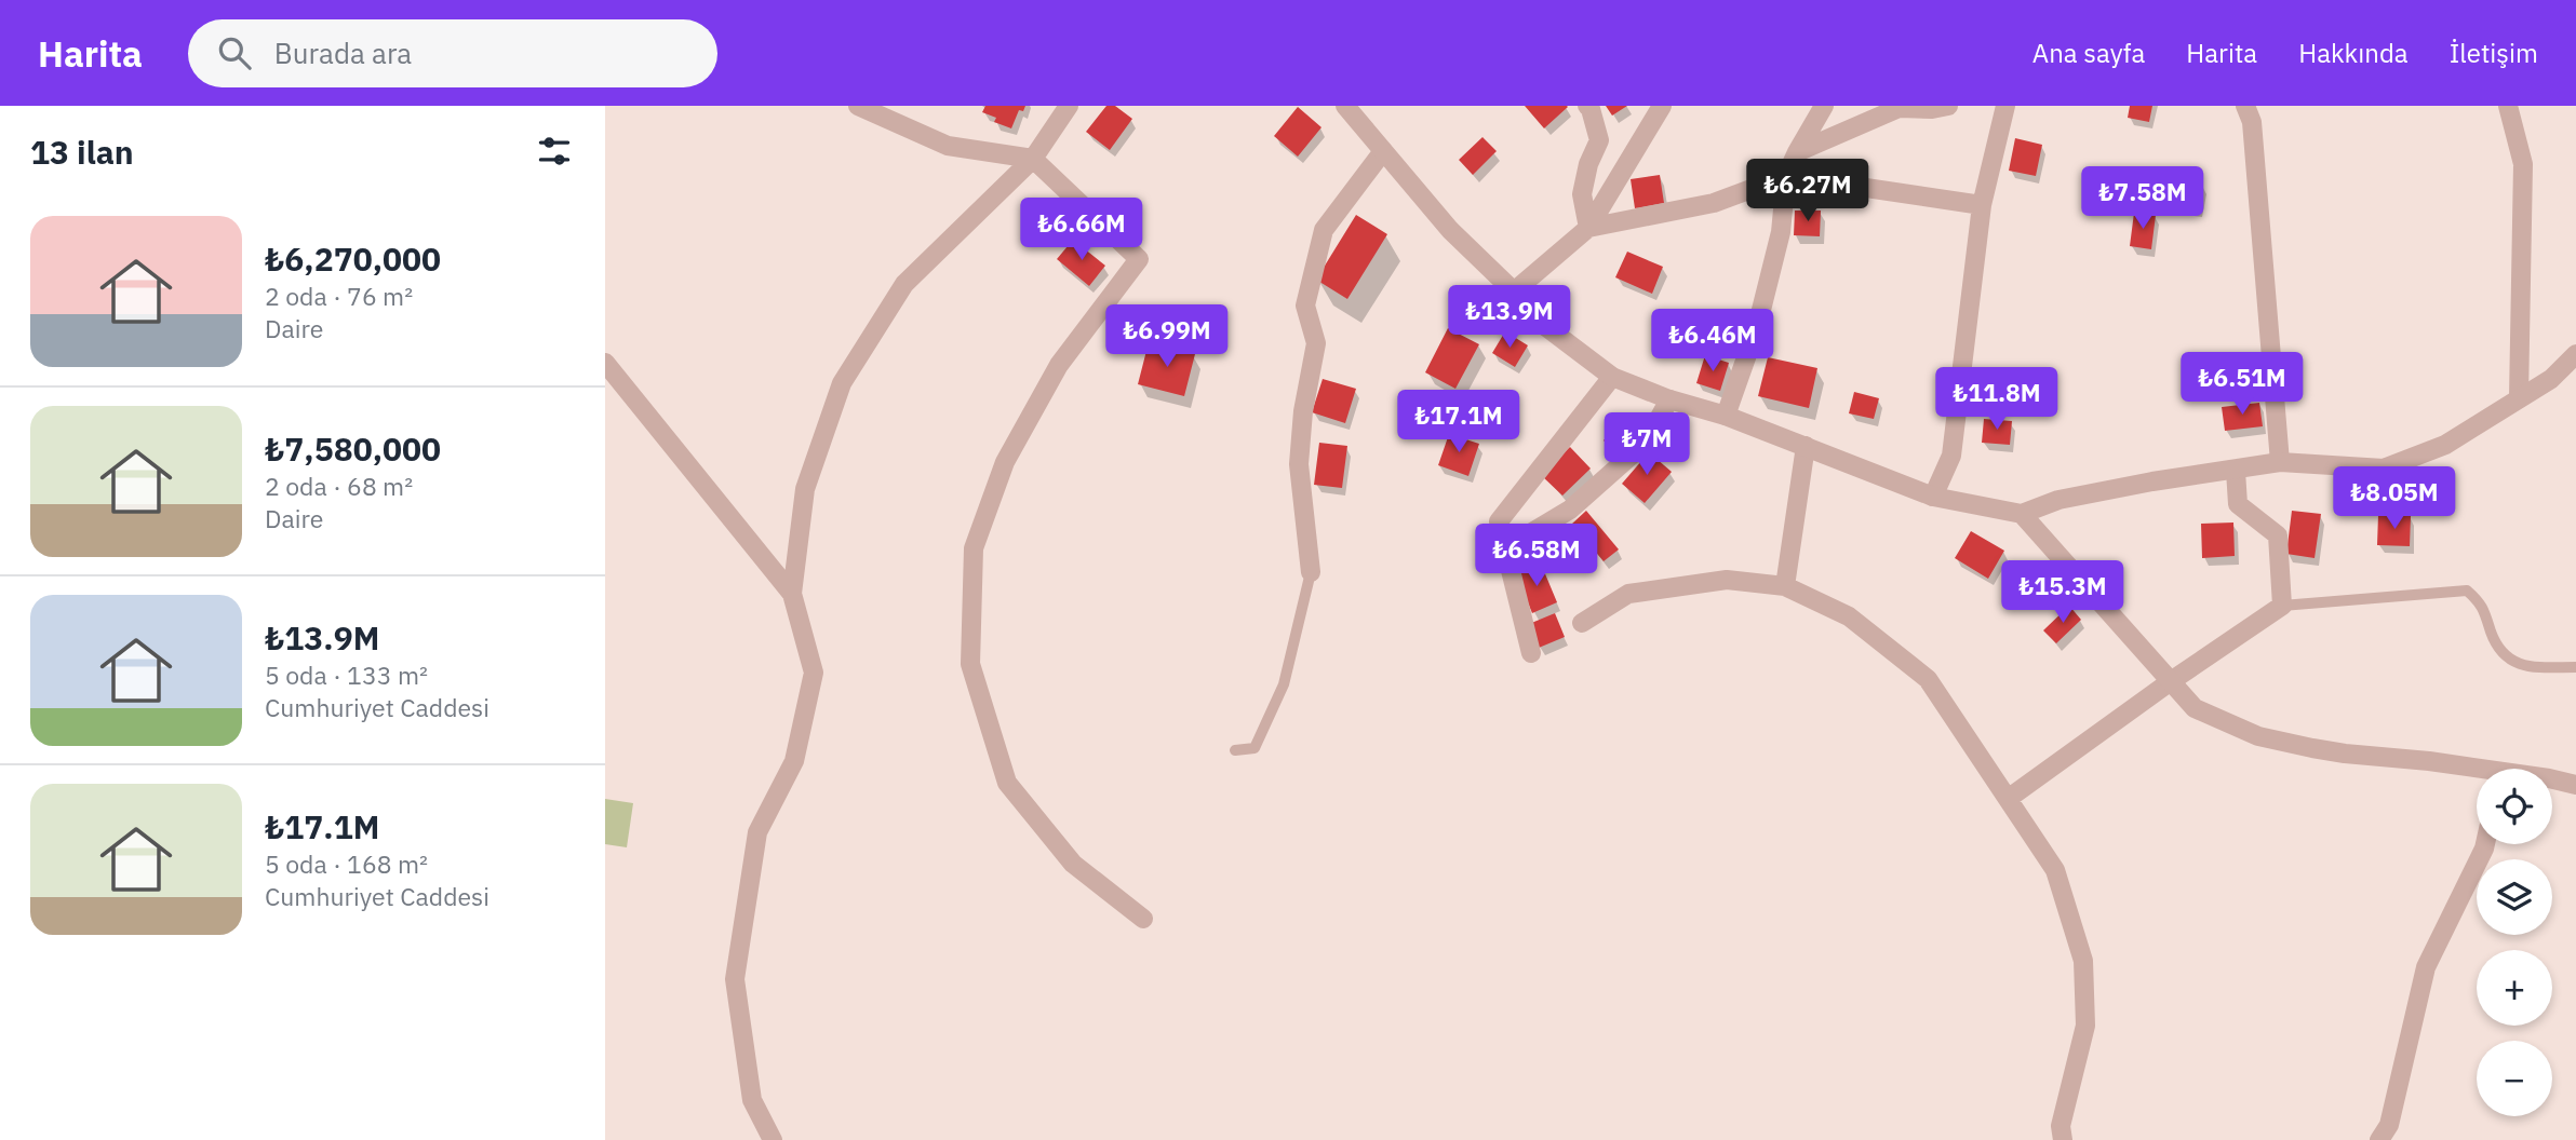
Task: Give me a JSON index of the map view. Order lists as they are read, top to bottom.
{
  "page": {
    "header": "Harita",
    "search": "Burada ara",
    "nav": [
      "Ana sayfa",
      "Harita",
      "Hakkında",
      "İletişim"
    ],
    "heading": "13 ilan",
    "price": [
      "₺6.27M",
      "₺7.58M",
      "₺6.66M",
      "₺13.9M",
      "₺6.99M",
      "₺6.46M",
      "₺6.51M",
      "₺11.8M",
      "₺17.1M",
      "₺7M",
      "₺8.05M",
      "₺6.58M",
      "₺15.3M"
    ],
    "list": [
      {
        "name": "₺6,270,000",
        "note": "2 oda · 76 m² · Daire"
      },
      {
        "name": "₺7,580,000",
        "note": "2 oda · 68 m² · Daire"
      },
      {
        "name": "₺13.9M",
        "note": "5 oda · 133 m² · Cumhuriyet Caddesi"
      },
      {
        "name": "₺17.1M",
        "note": "5 oda · 168 m² · Cumhuriyet Caddesi"
      }
    ],
    "map_buttons": ["+", "−"]
  }
}
